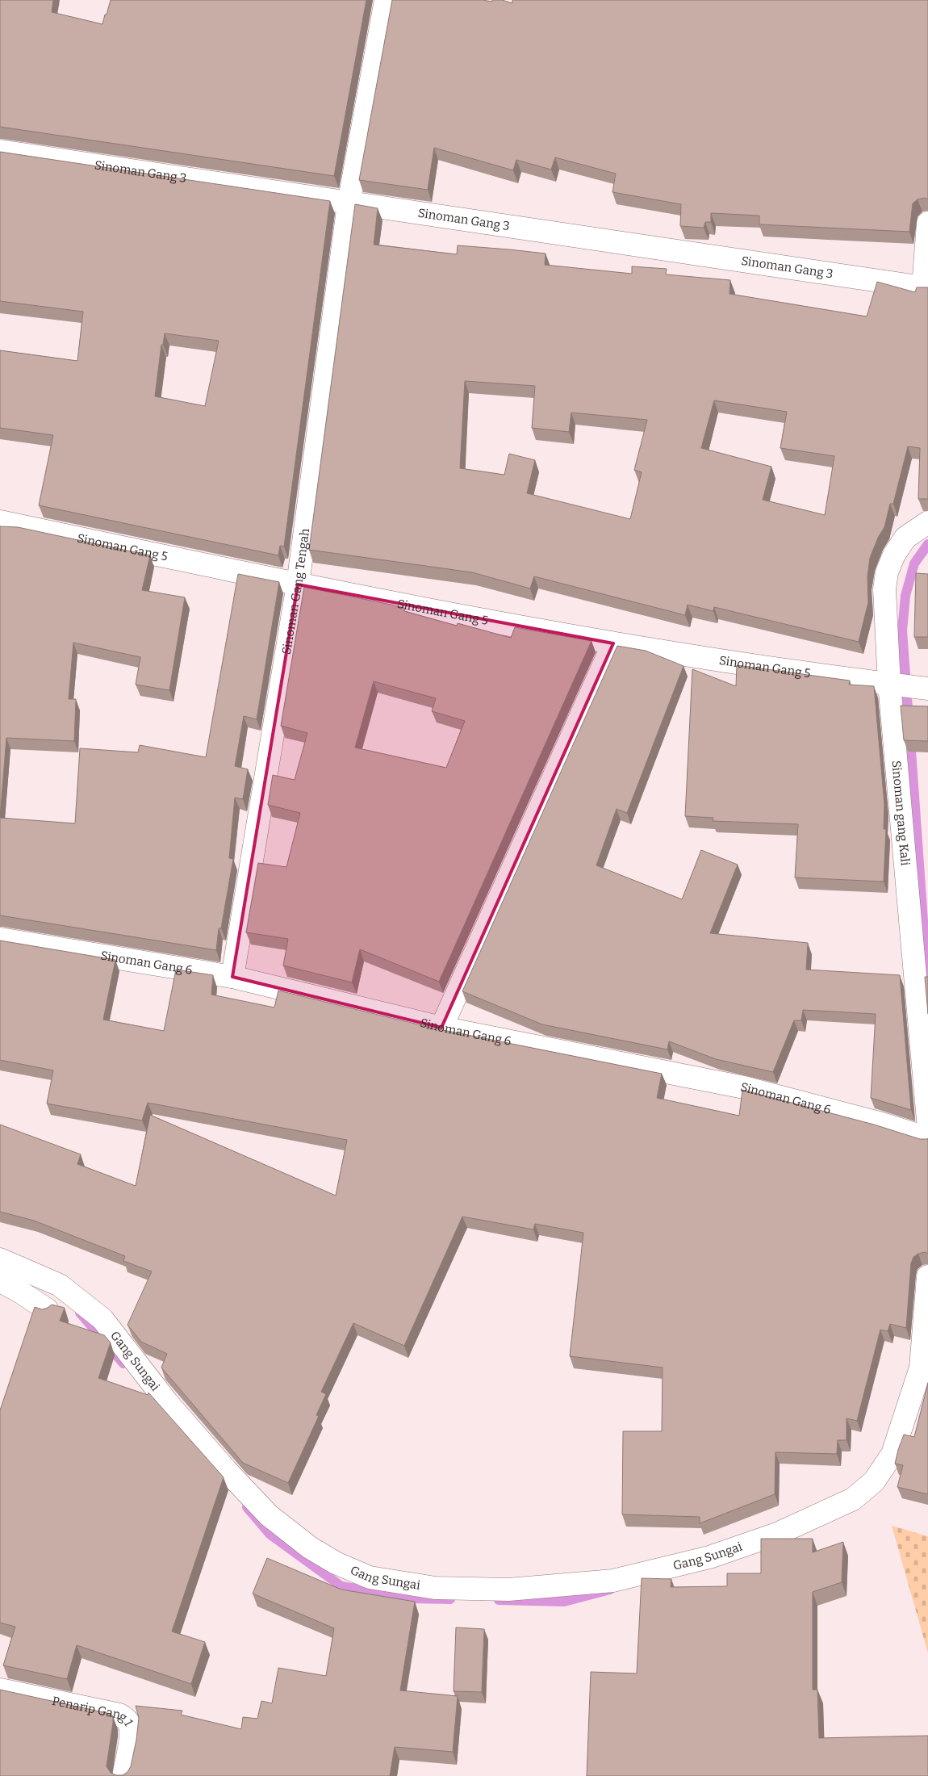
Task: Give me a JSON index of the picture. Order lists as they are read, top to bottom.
{
  "streets": {
    "street": [
      "Sinoman Gang 3",
      "Sinoman Gang 5",
      "Sinoman Gang Tengah",
      "Sinoman gang Kali",
      "Sinoman Gang 6",
      "Gang Sungai",
      "Penarip Gang 1"
    ]
  },
  "crossings": [
    ["Sinoman Gang 3", "Sinoman Gang Tengah"],
    ["Sinoman Gang 5", "Sinoman Gang Tengah"],
    ["Sinoman Gang 5", "Sinoman gang Kali"],
    ["Sinoman Gang Tengah", "Sinoman Gang 6"]
  ]
}
